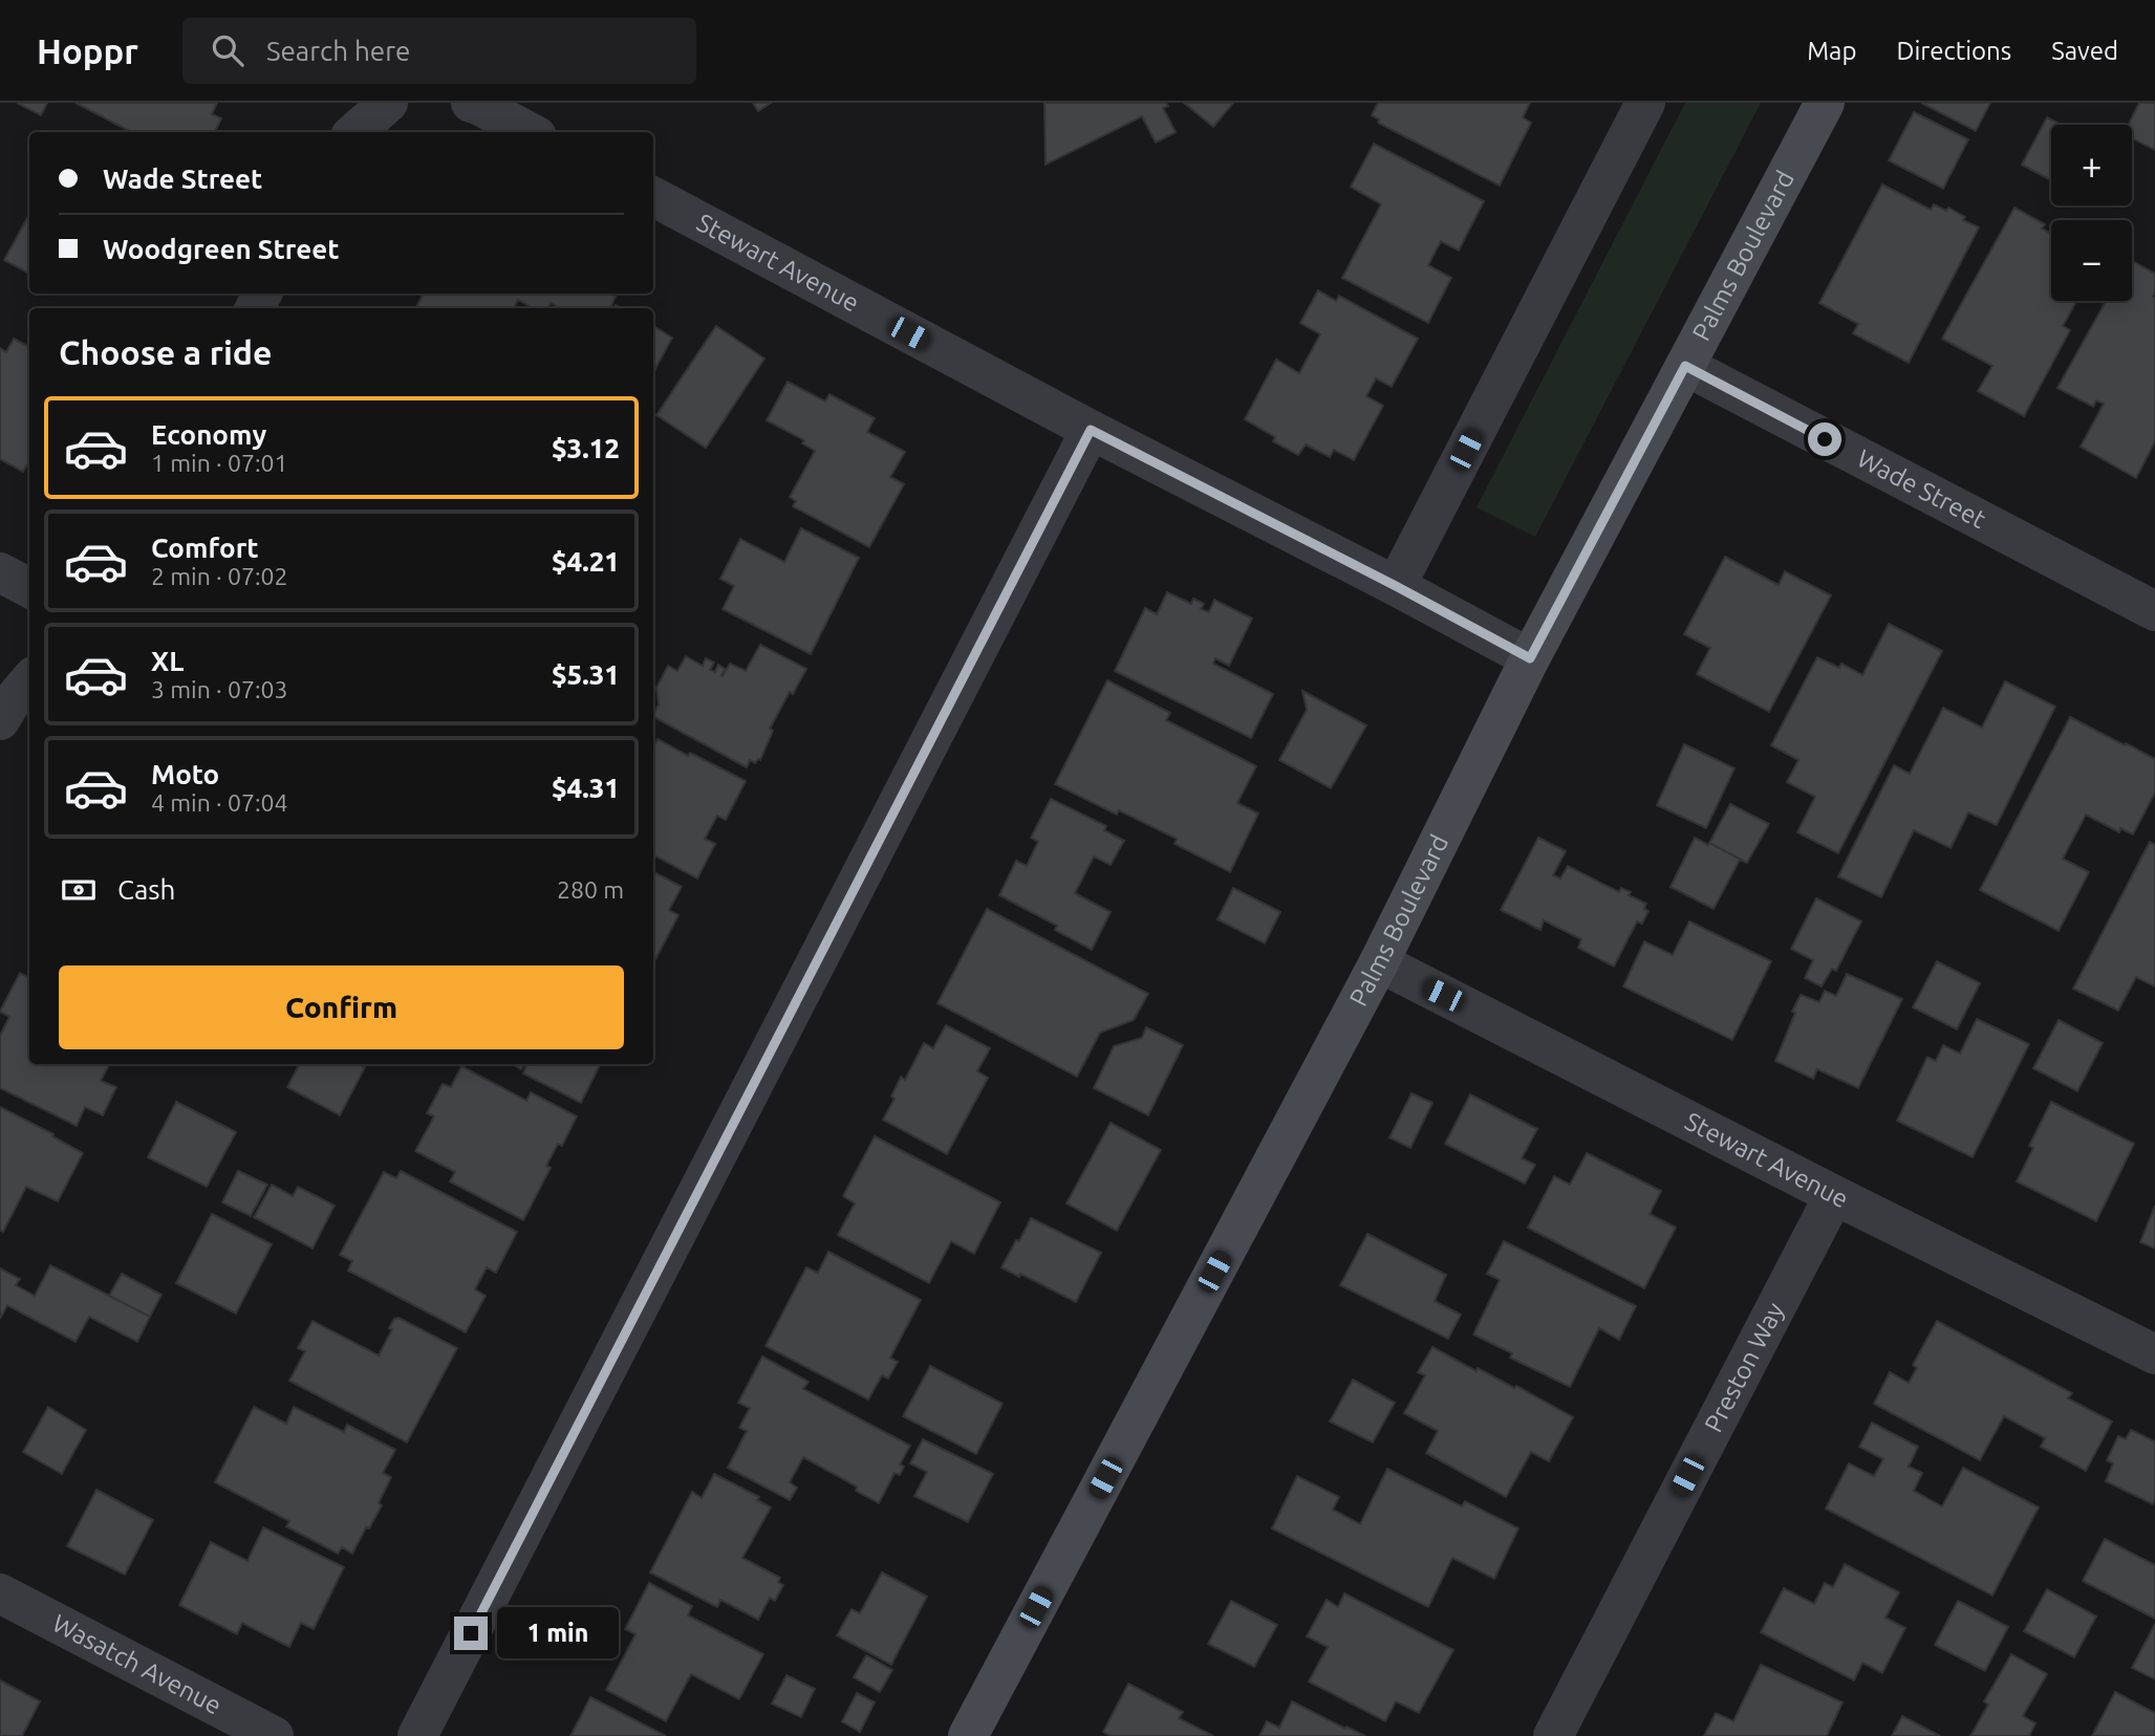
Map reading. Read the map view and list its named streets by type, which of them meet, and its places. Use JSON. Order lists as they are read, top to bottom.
{
  "streets": {
    "street": [
      "Palms Boulevard",
      "Stewart Avenue",
      "Wade Street",
      "Preston Way",
      "Wasatch Avenue"
    ]
  },
  "crossings": [
    ["Palms Boulevard", "Stewart Avenue"],
    ["Palms Boulevard", "Wade Street"],
    ["Stewart Avenue", "Preston Way"]
  ],
  "page": {
    "header": "Hoppr",
    "search": "Search here",
    "nav": ["Map", "Directions", "Saved"],
    "map_buttons": ["+", "−"],
    "banner": ["Wade Street", "Woodgreen Street"],
    "heading": "Choose a ride",
    "list": [
      {
        "name": "Economy",
        "note": "1 min · 07:01",
        "value": "$3.12"
      },
      {
        "name": "Comfort",
        "note": "2 min · 07:02",
        "value": "$4.21"
      },
      {
        "name": "XL",
        "note": "3 min · 07:03",
        "value": "$5.31"
      },
      {
        "name": "Moto",
        "note": "4 min · 07:04",
        "value": "$4.31"
      }
    ],
    "pay": ["Cash", "280 m"],
    "buttons": "Confirm",
    "bubble": "1 min"
  }
}
